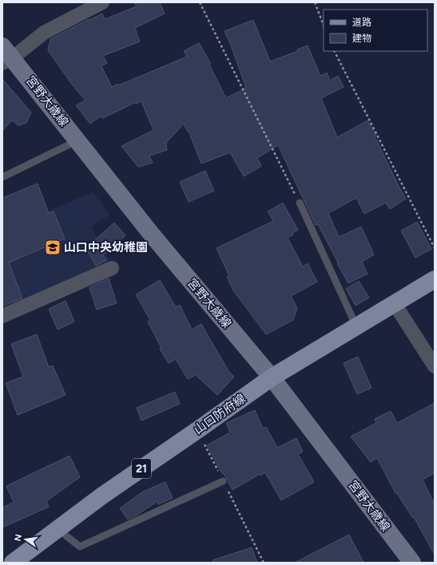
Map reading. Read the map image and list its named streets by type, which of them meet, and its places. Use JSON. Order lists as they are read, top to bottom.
{
  "streets": {
    "main road": ["宮野大歳線", "山口防府線", "21"]
  },
  "crossings": [
    ["宮野大歳線", "山口防府線"]
  ],
  "places": {
    "school or university": ["山口中央幼稚園"]
  },
  "legend": ["道路", "建物"],
  "north": "left"
}
